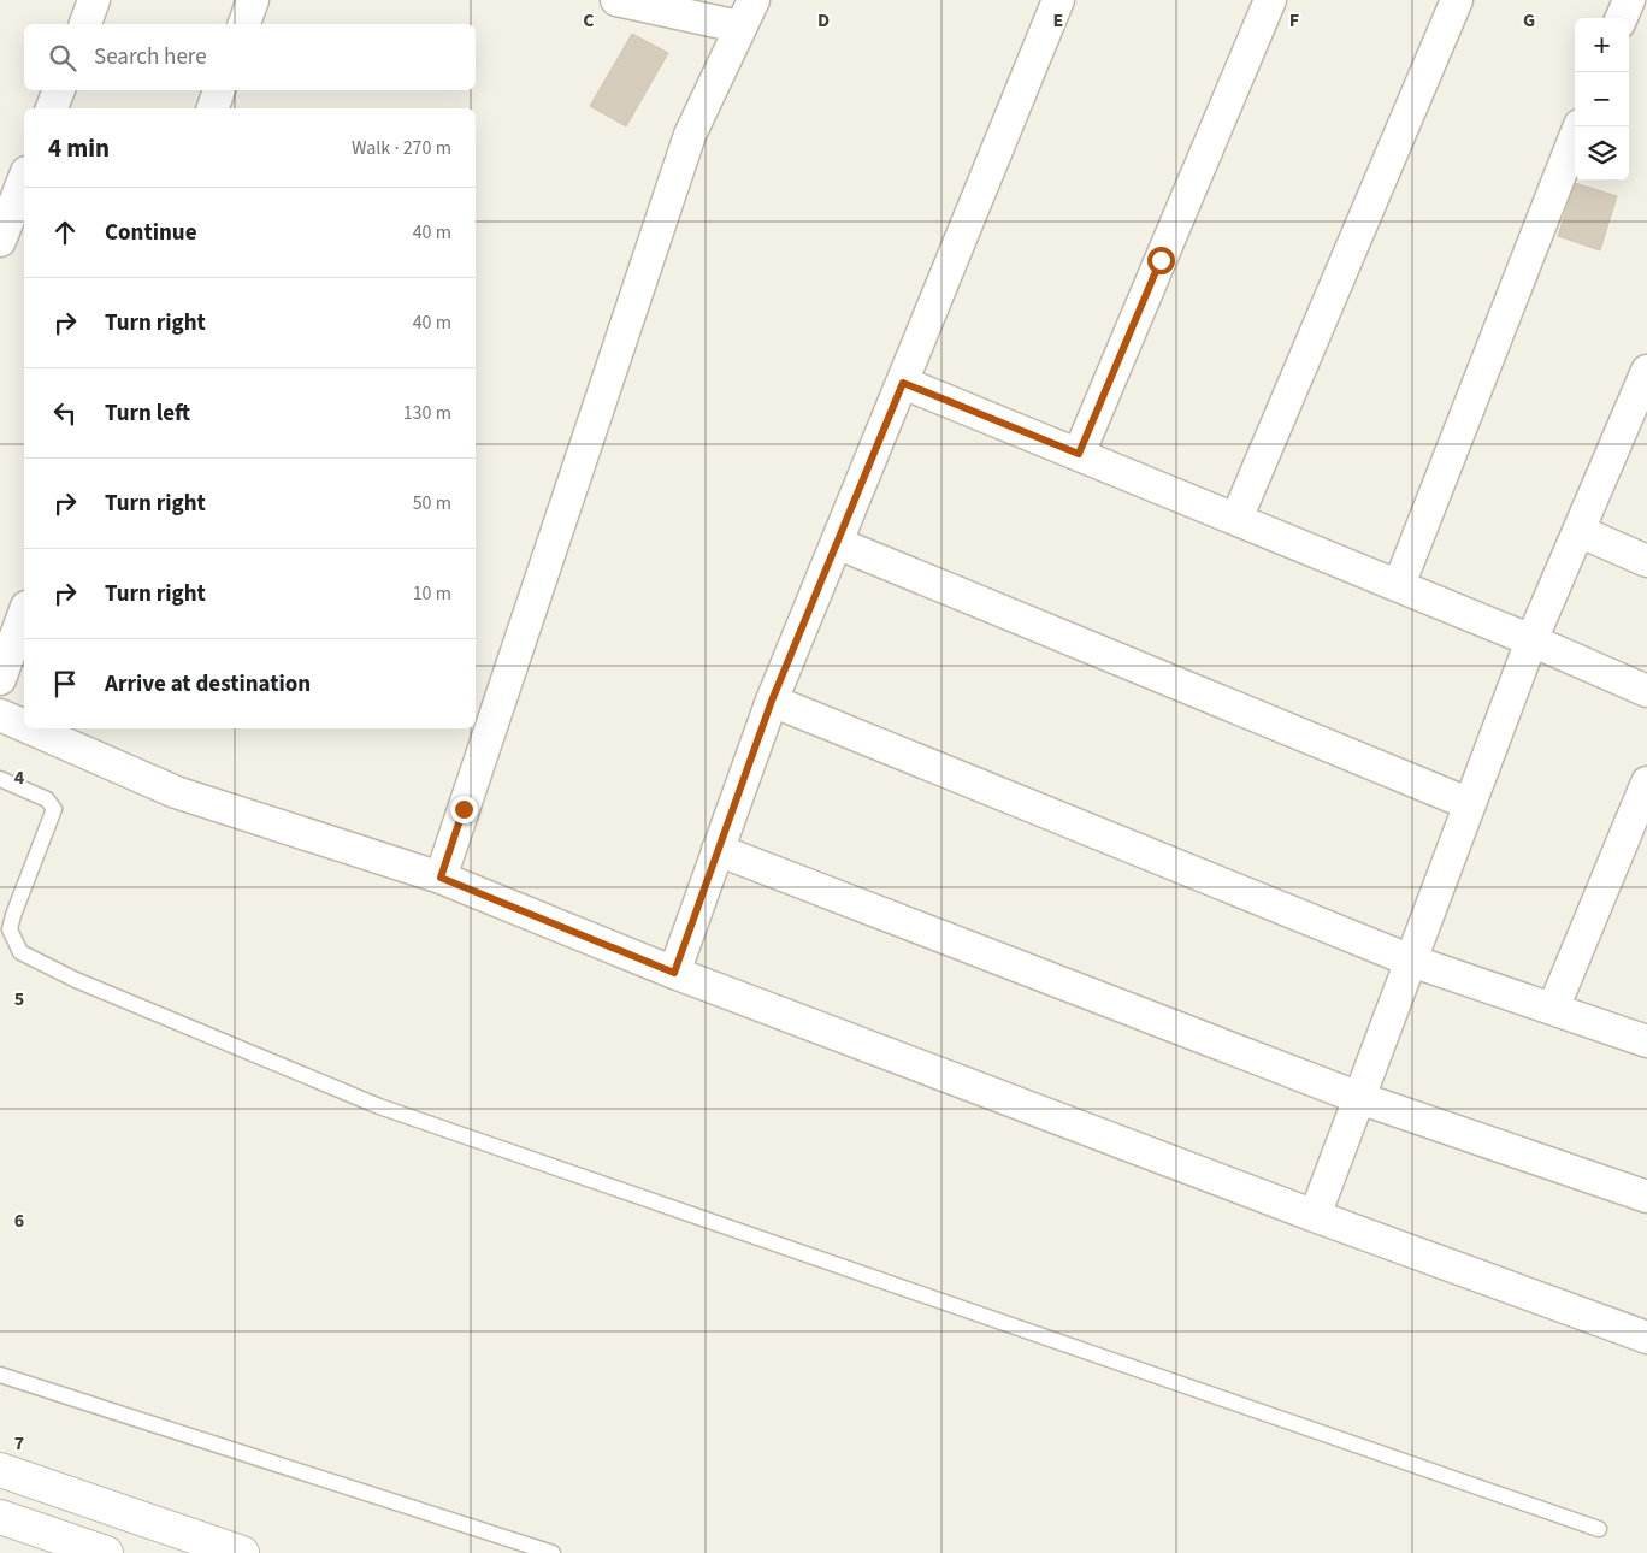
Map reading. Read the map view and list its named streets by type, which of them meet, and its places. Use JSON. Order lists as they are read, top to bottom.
{
  "page": {
    "map_buttons": ["+", "−"],
    "search": "Search here",
    "heading": ["4 min", "Walk · 270 m"],
    "list": [
      ["Continue", "40 m"],
      ["Turn right", "40 m"],
      ["Turn left", "130 m"],
      ["Turn right", "50 m"],
      ["Turn right", "10 m"],
      "Arrive at destination"
    ]
  },
  "grid": {
    "columns": [
      "C",
      "D",
      "E",
      "F",
      "G"
    ],
    "rows": [
      "4",
      "5",
      "6",
      "7"
    ]
  }
}
